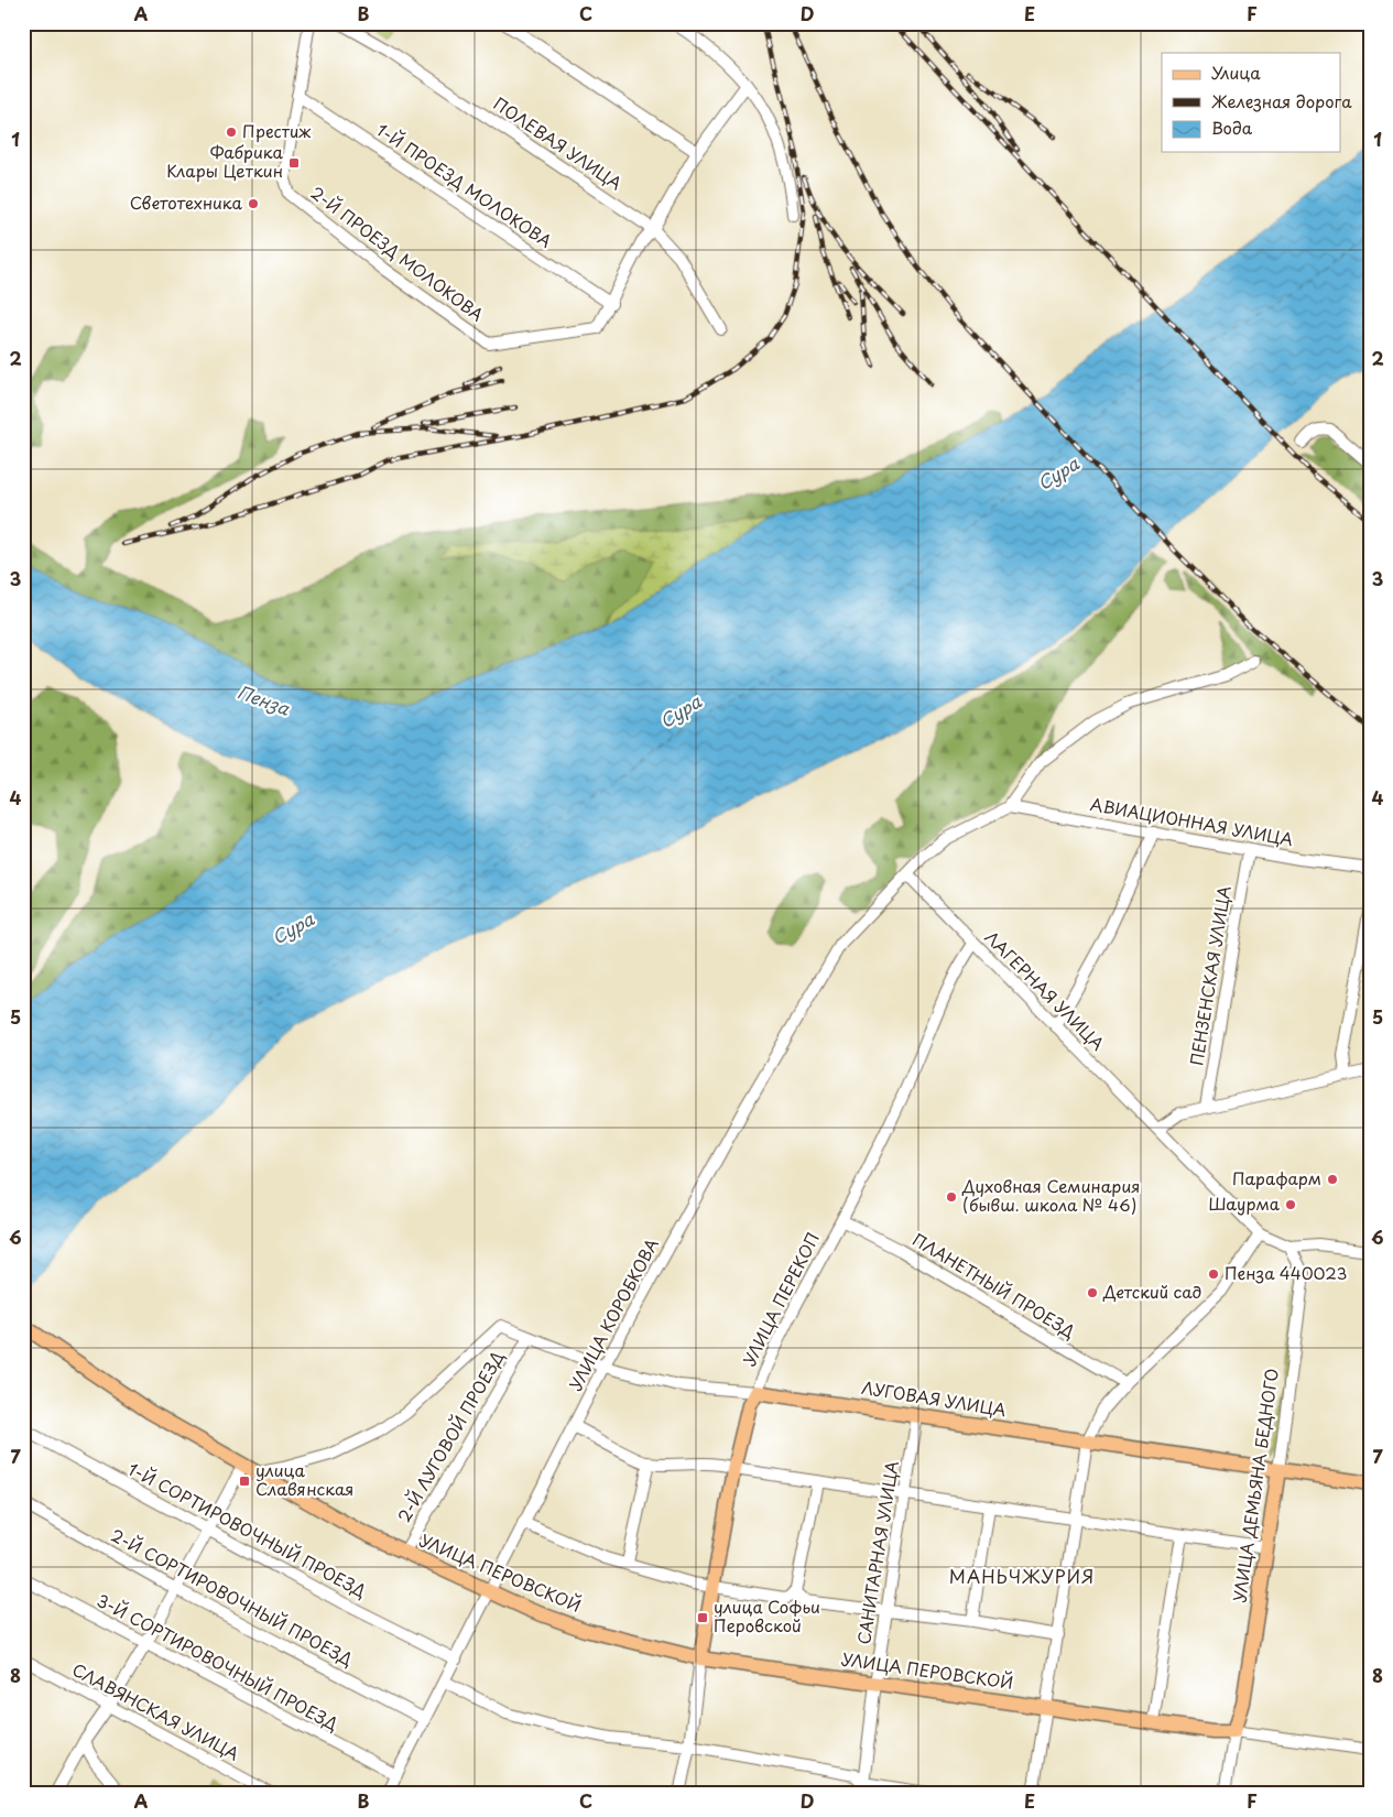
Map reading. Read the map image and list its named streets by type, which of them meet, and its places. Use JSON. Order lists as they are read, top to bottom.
{
  "streets": {
    "main road": [
      "УЛИЦА ПЕРЕКОП",
      "ЛУГОВАЯ УЛИЦА",
      "УЛИЦА ДЕМЬЯНА БЕДНОГО",
      "УЛИЦА ПЕРОВСКОЙ"
    ],
    "street": [
      "ПОЛЕВАЯ УЛИЦА",
      "1-Й ПРОЕЗД МОЛОКОВА",
      "2-Й ПРОЕЗД МОЛОКОВА",
      "АВИАЦИОННАЯ УЛИЦА",
      "ПЕНЗЕНСКАЯ УЛИЦА",
      "ЛАГЕРНАЯ УЛИЦА",
      "ПЛАНЕТНЫЙ ПРОЕЗД",
      "УЛИЦА КОРОБКОВА",
      "2-Й ЛУГОВОЙ ПРОЕЗД",
      "1-Й СОРТИРОВОЧНЫЙ ПРОЕЗД",
      "САНИТАРНАЯ УЛИЦА",
      "2-Й СОРТИРОВОЧНЫЙ ПРОЕЗД",
      "3-Й СОРТИРОВОЧНЫЙ ПРОЕЗД",
      "СЛАВЯНСКАЯ УЛИЦА"
    ]
  },
  "crossings": [
    ["1-Й ПРОЕЗД МОЛОКОВА", "2-Й ПРОЕЗД МОЛОКОВА"],
    ["АВИАЦИОННАЯ УЛИЦА", "ПЕНЗЕНСКАЯ УЛИЦА"],
    ["АВИАЦИОННАЯ УЛИЦА", "УЛИЦА КОРОБКОВА"],
    ["ЛАГЕРНАЯ УЛИЦА", "УЛИЦА ПЕРЕКОП"],
    ["ЛАГЕРНАЯ УЛИЦА", "УЛИЦА КОРОБКОВА"],
    ["ПЛАНЕТНЫЙ ПРОЕЗД", "УЛИЦА ПЕРЕКОП"],
    ["УЛИЦА ПЕРЕКОП", "ЛУГОВАЯ УЛИЦА"],
    ["УЛИЦА ПЕРЕКОП", "УЛИЦА ПЕРОВСКОЙ"],
    ["УЛИЦА КОРОБКОВА", "ЛУГОВАЯ УЛИЦА"],
    ["УЛИЦА КОРОБКОВА", "1-Й СОРТИРОВОЧНЫЙ ПРОЕЗД"],
    ["УЛИЦА КОРОБКОВА", "УЛИЦА ПЕРОВСКОЙ"],
    ["УЛИЦА КОРОБКОВА", "2-Й СОРТИРОВОЧНЫЙ ПРОЕЗД"],
    ["УЛИЦА КОРОБКОВА", "3-Й СОРТИРОВОЧНЫЙ ПРОЕЗД"],
    ["ЛУГОВАЯ УЛИЦА", "2-Й ЛУГОВОЙ ПРОЕЗД"],
    ["ЛУГОВАЯ УЛИЦА", "УЛИЦА ДЕМЬЯНА БЕДНОГО"],
    ["ЛУГОВАЯ УЛИЦА", "САНИТАРНАЯ УЛИЦА"],
    ["ЛУГОВАЯ УЛИЦА", "УЛИЦА ПЕРОВСКОЙ"],
    ["2-Й ЛУГОВОЙ ПРОЕЗД", "УЛИЦА ПЕРОВСКОЙ"],
    ["УЛИЦА ДЕМЬЯНА БЕДНОГО", "УЛИЦА ПЕРОВСКОЙ"],
    ["САНИТАРНАЯ УЛИЦА", "УЛИЦА ПЕРОВСКОЙ"]
  ],
  "districts": ["МАНЬЧЖУРИЯ"],
  "water": ["Сура", "Пенза"],
  "places": {
    "other": [
      "Престиж",
      "Светотехника",
      "Парафарм",
      "Духовная Семинария (бывш. школа № 46)",
      "Шаурма",
      "Пенза 440023",
      "Детский сад"
    ],
    "transit": ["Фабрика Клары Цеткин", "улица Славянская", "улица Софьи Перовской"]
  },
  "legend": ["Улица", "Железная дорога", "Вода"],
  "grid": {
    "columns": [
      "A",
      "B",
      "C",
      "D",
      "E",
      "F"
    ],
    "rows": [
      "1",
      "2",
      "3",
      "4",
      "5",
      "6",
      "7",
      "8"
    ]
  }
}
